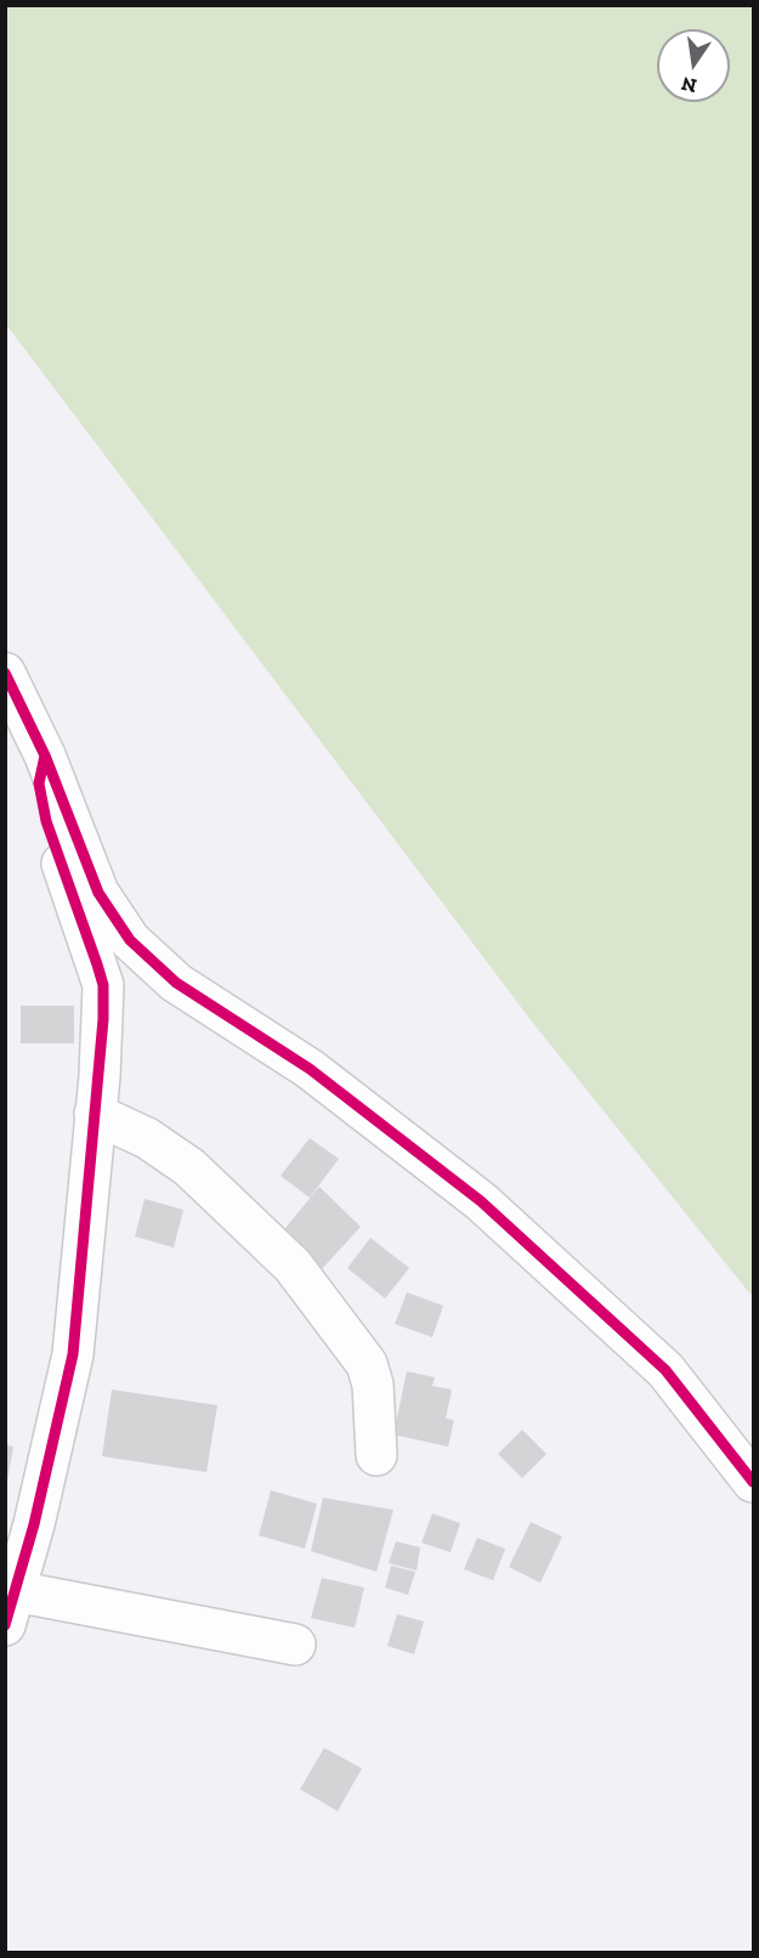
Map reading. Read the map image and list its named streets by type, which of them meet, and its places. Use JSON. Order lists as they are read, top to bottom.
{
  "north": "bottom"
}
